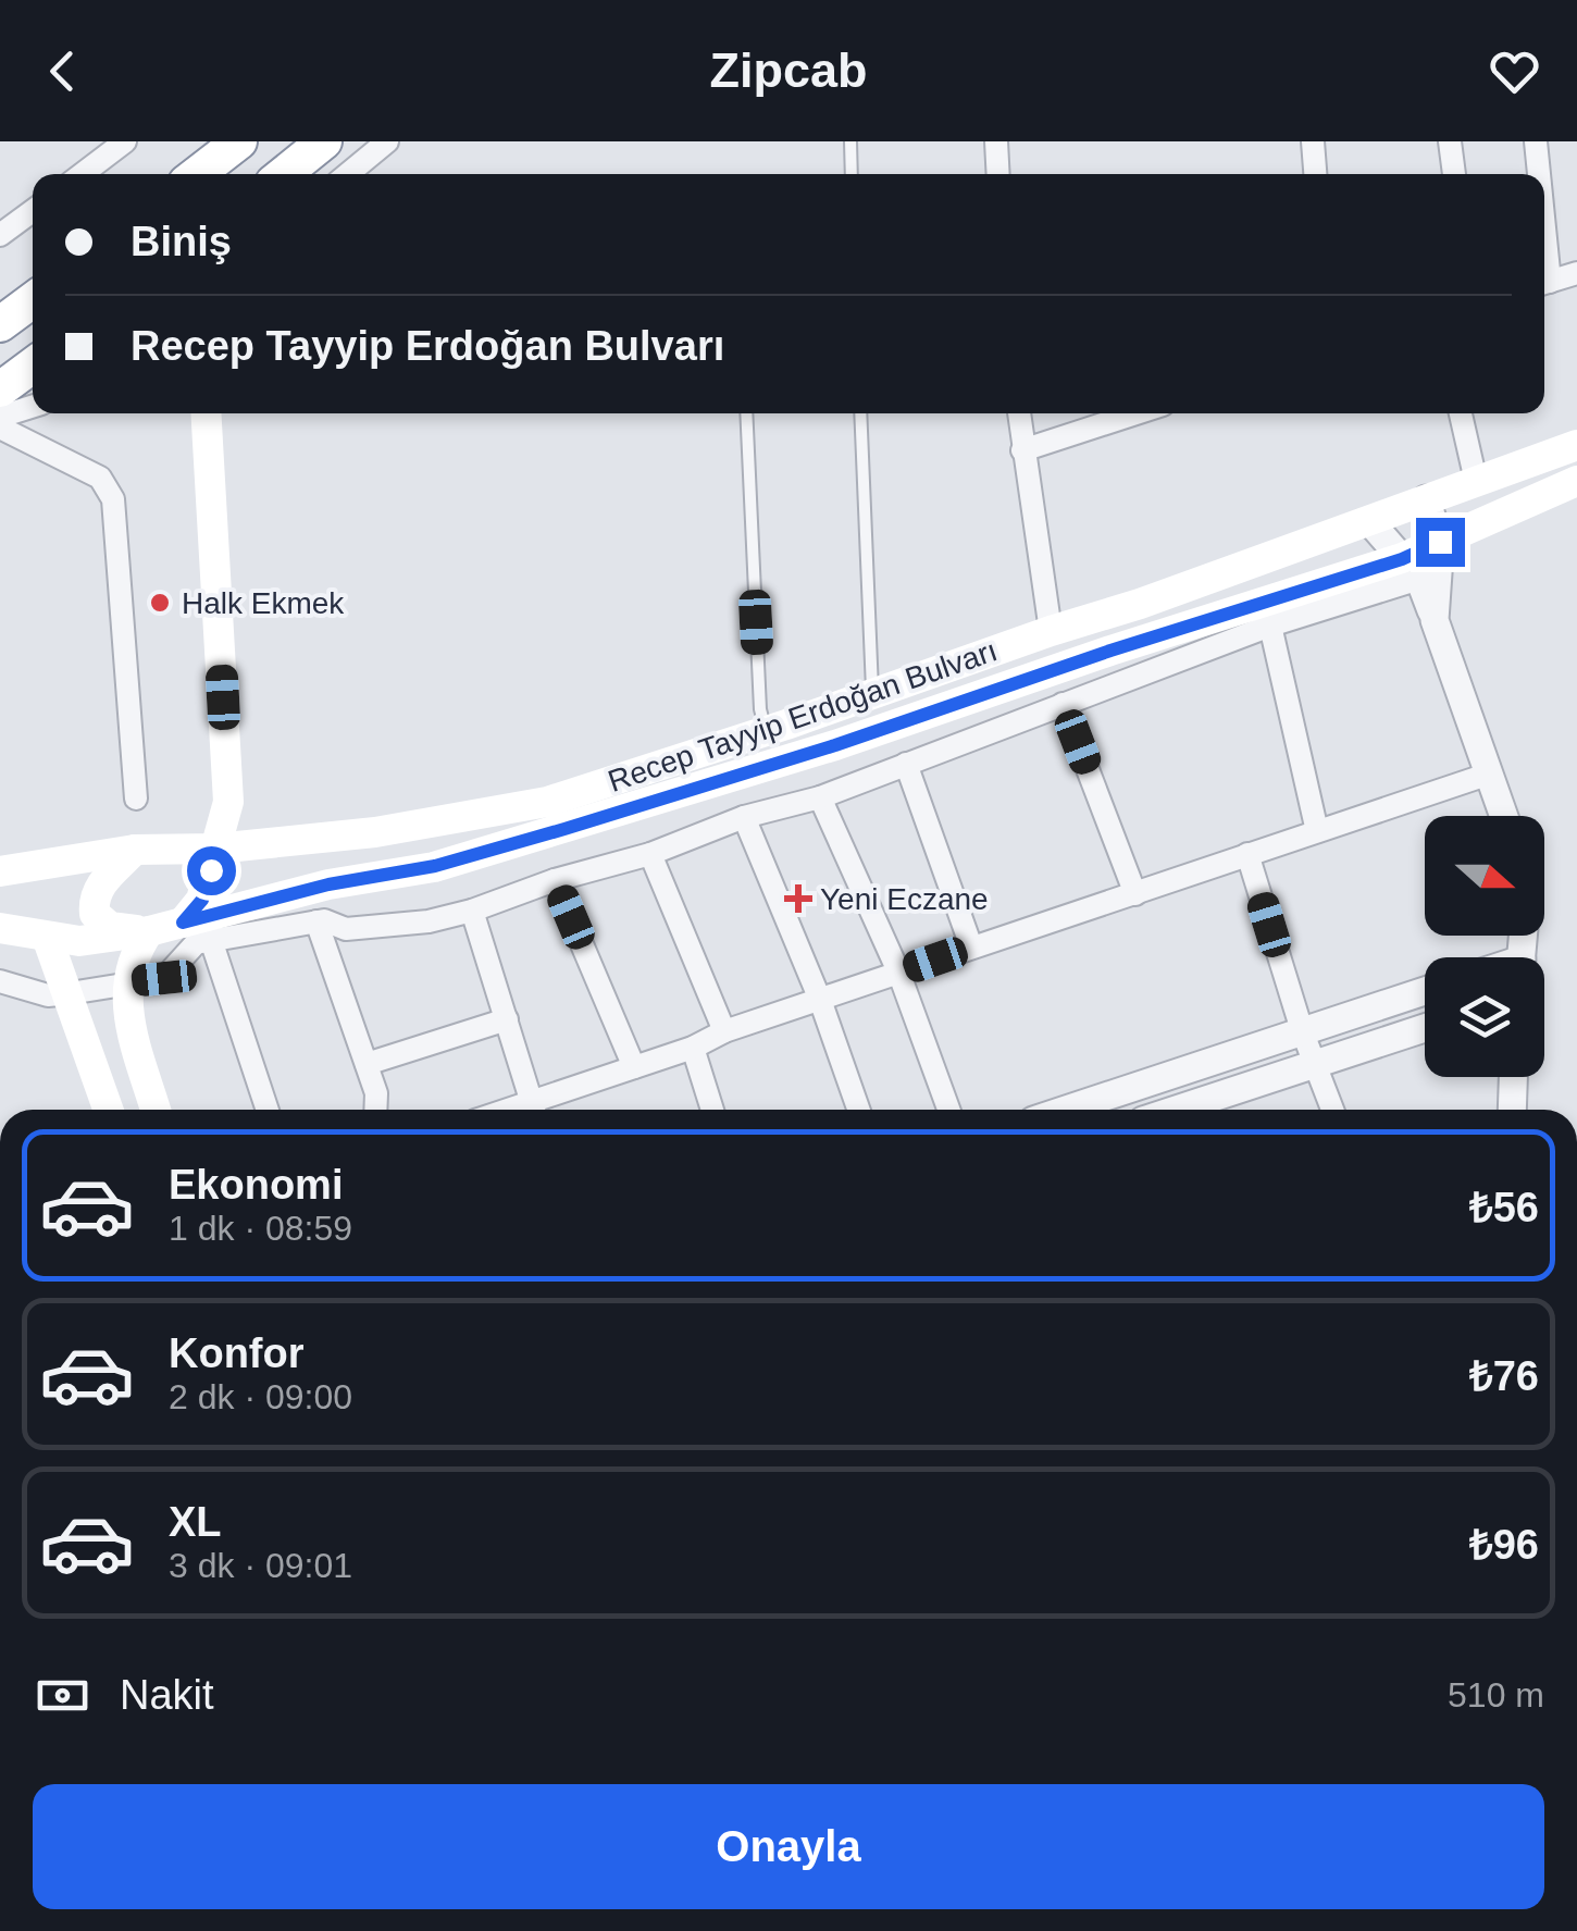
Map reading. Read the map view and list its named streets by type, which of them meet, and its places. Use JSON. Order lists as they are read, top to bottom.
{
  "streets": {
    "main road": ["Recep Tayyip Erdoğan Bulvarı"]
  },
  "places": {
    "other": ["Halk Ekmek"],
    "health": ["Yeni Eczane"]
  },
  "north": "right",
  "page": {
    "header": "Zipcab",
    "banner": ["Biniş", "Recep Tayyip Erdoğan Bulvarı"],
    "list": [
      {
        "name": "Ekonomi",
        "note": "1 dk · 08:59",
        "value": "₺56"
      },
      {
        "name": "Konfor",
        "note": "2 dk · 09:00",
        "value": "₺76"
      },
      {
        "name": "XL",
        "note": "3 dk · 09:01",
        "value": "₺96"
      }
    ],
    "pay": ["Nakit", "510 m"],
    "buttons": "Onayla"
  }
}
